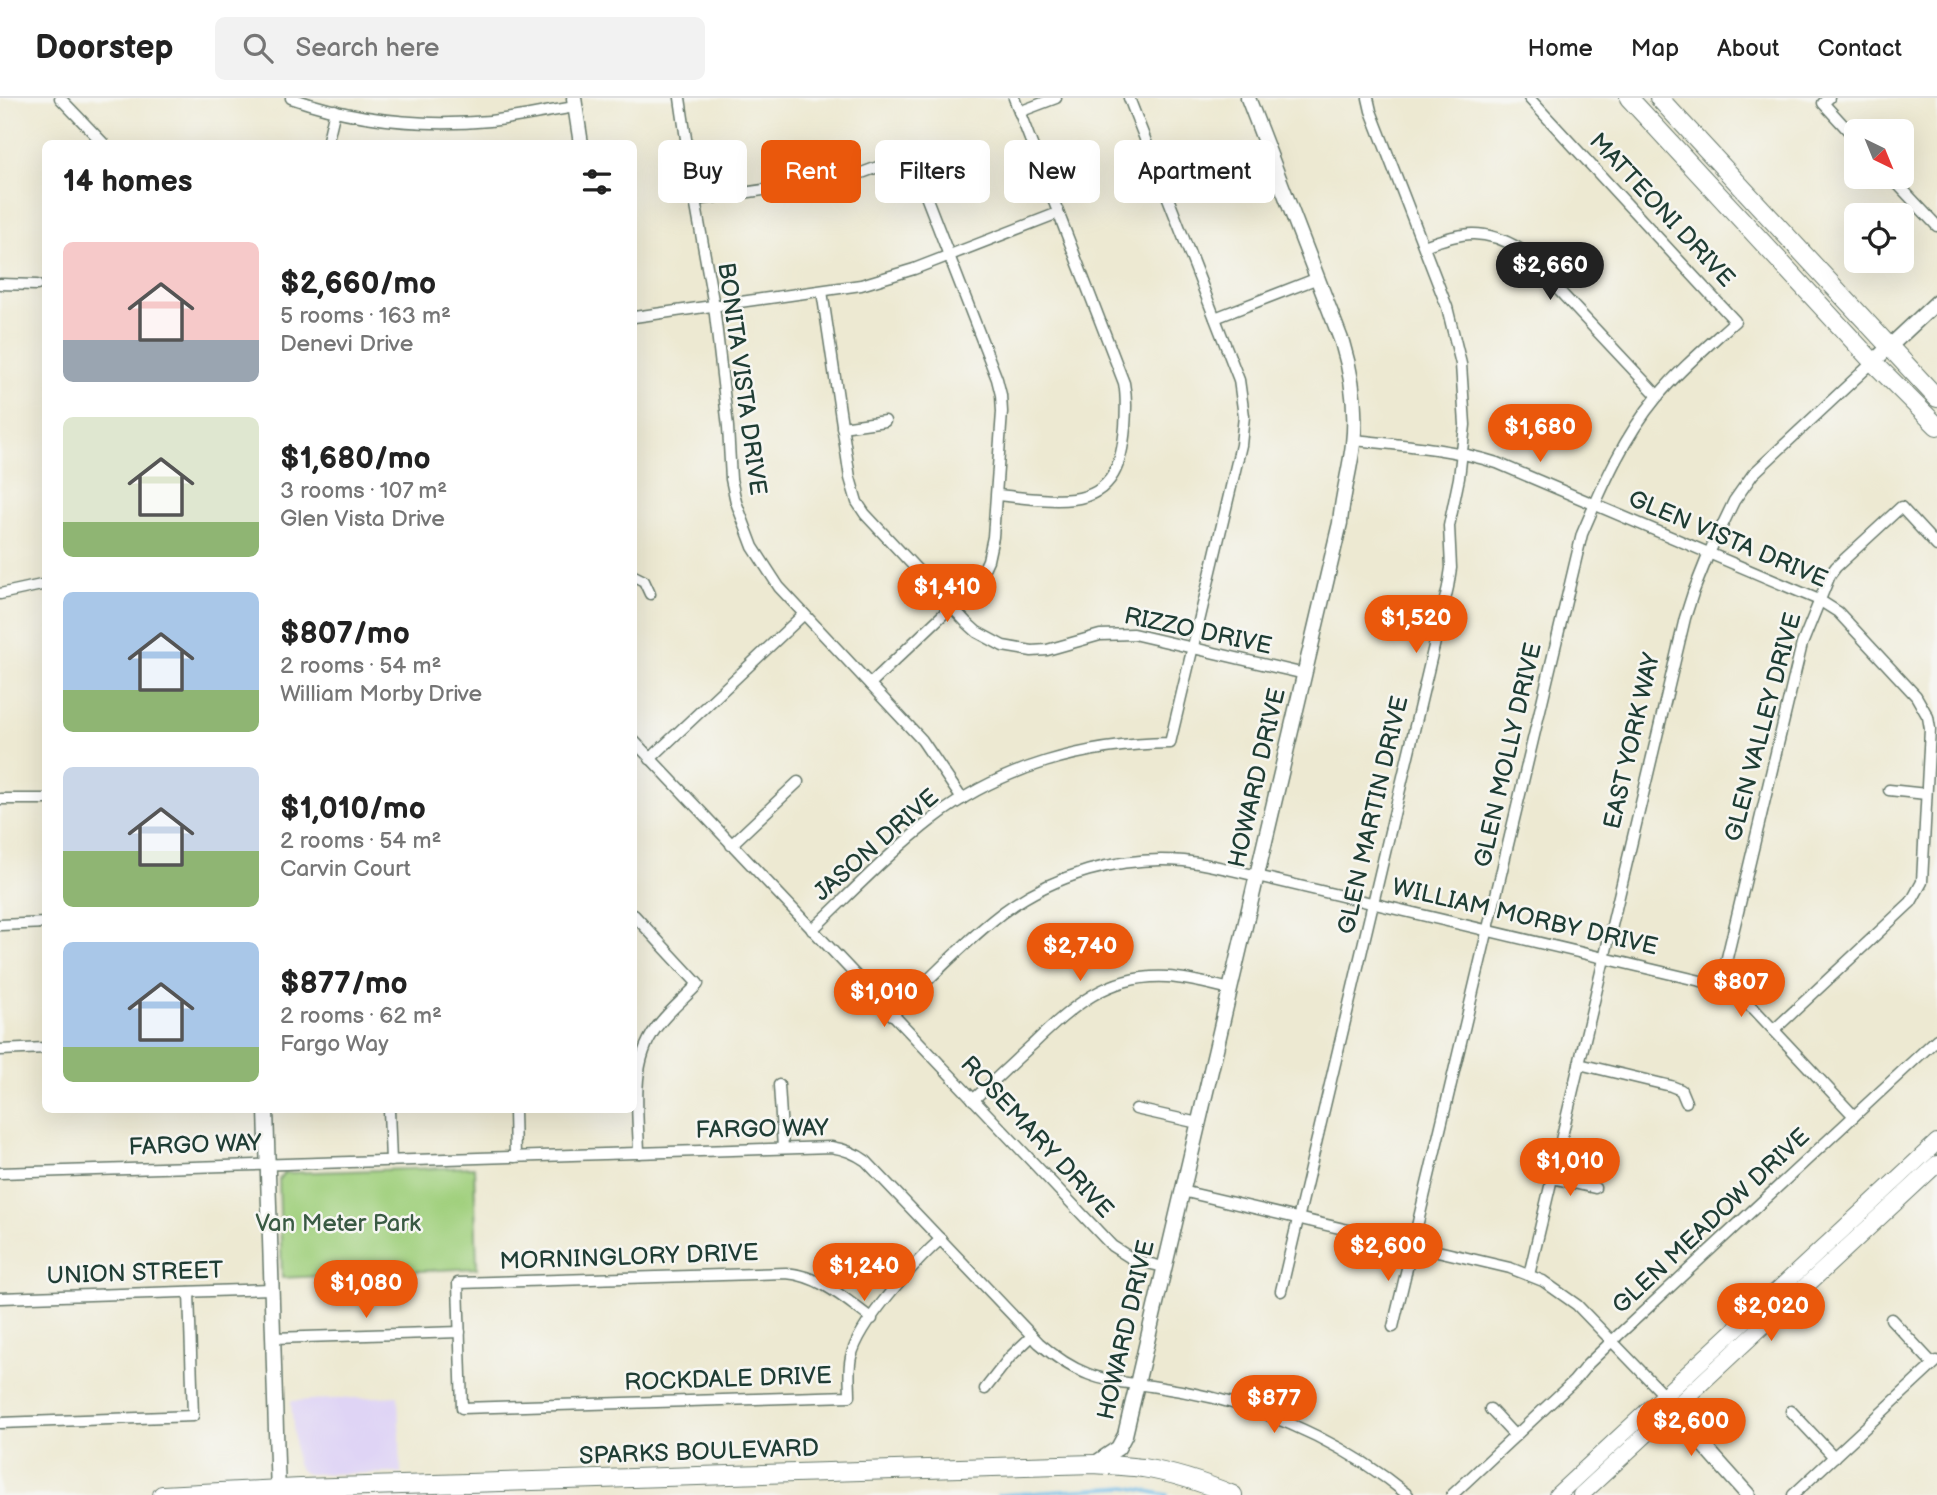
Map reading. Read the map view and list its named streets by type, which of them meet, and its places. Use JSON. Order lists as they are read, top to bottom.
{
  "streets": {
    "main road": ["SPARKS BOULEVARD"],
    "street": [
      "MATTEONI DRIVE",
      "BONITA VISTA DRIVE",
      "GLEN VISTA DRIVE",
      "RIZZO DRIVE",
      "GLEN VALLEY DRIVE",
      "EAST YORK WAY",
      "GLEN MOLLY DRIVE",
      "HOWARD DRIVE",
      "GLEN MARTIN DRIVE",
      "JASON DRIVE",
      "WILLIAM MORBY DRIVE",
      "FARGO WAY",
      "ROSEMARY DRIVE",
      "GLEN MEADOW DRIVE",
      "MORNINGLORY DRIVE",
      "UNION STREET",
      "ROCKDALE DRIVE"
    ]
  },
  "crossings": [
    ["MATTEONI DRIVE", "GLEN MOLLY DRIVE"],
    ["BONITA VISTA DRIVE", "JASON DRIVE"],
    ["GLEN VISTA DRIVE", "GLEN VALLEY DRIVE"],
    ["GLEN VISTA DRIVE", "EAST YORK WAY"],
    ["GLEN VISTA DRIVE", "GLEN MOLLY DRIVE"],
    ["GLEN VISTA DRIVE", "HOWARD DRIVE"],
    ["GLEN VISTA DRIVE", "GLEN MARTIN DRIVE"],
    ["GLEN VISTA DRIVE", "WILLIAM MORBY DRIVE"],
    ["RIZZO DRIVE", "HOWARD DRIVE"],
    ["RIZZO DRIVE", "JASON DRIVE"],
    ["GLEN VALLEY DRIVE", "WILLIAM MORBY DRIVE"],
    ["EAST YORK WAY", "WILLIAM MORBY DRIVE"],
    ["GLEN MOLLY DRIVE", "WILLIAM MORBY DRIVE"],
    ["HOWARD DRIVE", "WILLIAM MORBY DRIVE"],
    ["HOWARD DRIVE", "FARGO WAY"],
    ["HOWARD DRIVE", "ROSEMARY DRIVE"],
    ["HOWARD DRIVE", "SPARKS BOULEVARD"],
    ["GLEN MARTIN DRIVE", "WILLIAM MORBY DRIVE"],
    ["JASON DRIVE", "ROSEMARY DRIVE"],
    ["WILLIAM MORBY DRIVE", "ROSEMARY DRIVE"],
    ["WILLIAM MORBY DRIVE", "GLEN MEADOW DRIVE"],
    ["FARGO WAY", "ROCKDALE DRIVE"],
    ["MORNINGLORY DRIVE", "ROCKDALE DRIVE"]
  ],
  "parks": ["Van Meter Park"],
  "north": "bottom right",
  "page": {
    "header": "Doorstep",
    "search": "Search here",
    "nav": [
      "Home",
      "Map",
      "About",
      "Contact"
    ],
    "chip": [
      "Buy",
      "Rent",
      "Filters",
      "New",
      "Apartment"
    ],
    "heading": "14 homes",
    "list": [
      {
        "name": "$2,660/mo",
        "note": "5 rooms · 163 m² · Denevi Drive"
      },
      {
        "name": "$1,680/mo",
        "note": "3 rooms · 107 m² · Glen Vista Drive"
      },
      {
        "name": "$807/mo",
        "note": "2 rooms · 54 m² · William Morby Drive"
      },
      {
        "name": "$1,010/mo",
        "note": "2 rooms · 54 m² · Carvin Court"
      },
      {
        "name": "$877/mo",
        "note": "2 rooms · 62 m² · Fargo Way"
      }
    ],
    "price": [
      "$2,660",
      "$1,680",
      "$1,410",
      "$1,520",
      "$2,740",
      "$807",
      "$1,010",
      "$1,010",
      "$2,600",
      "$1,240",
      "$1,080",
      "$2,020",
      "$877",
      "$2,600"
    ]
  }
}
